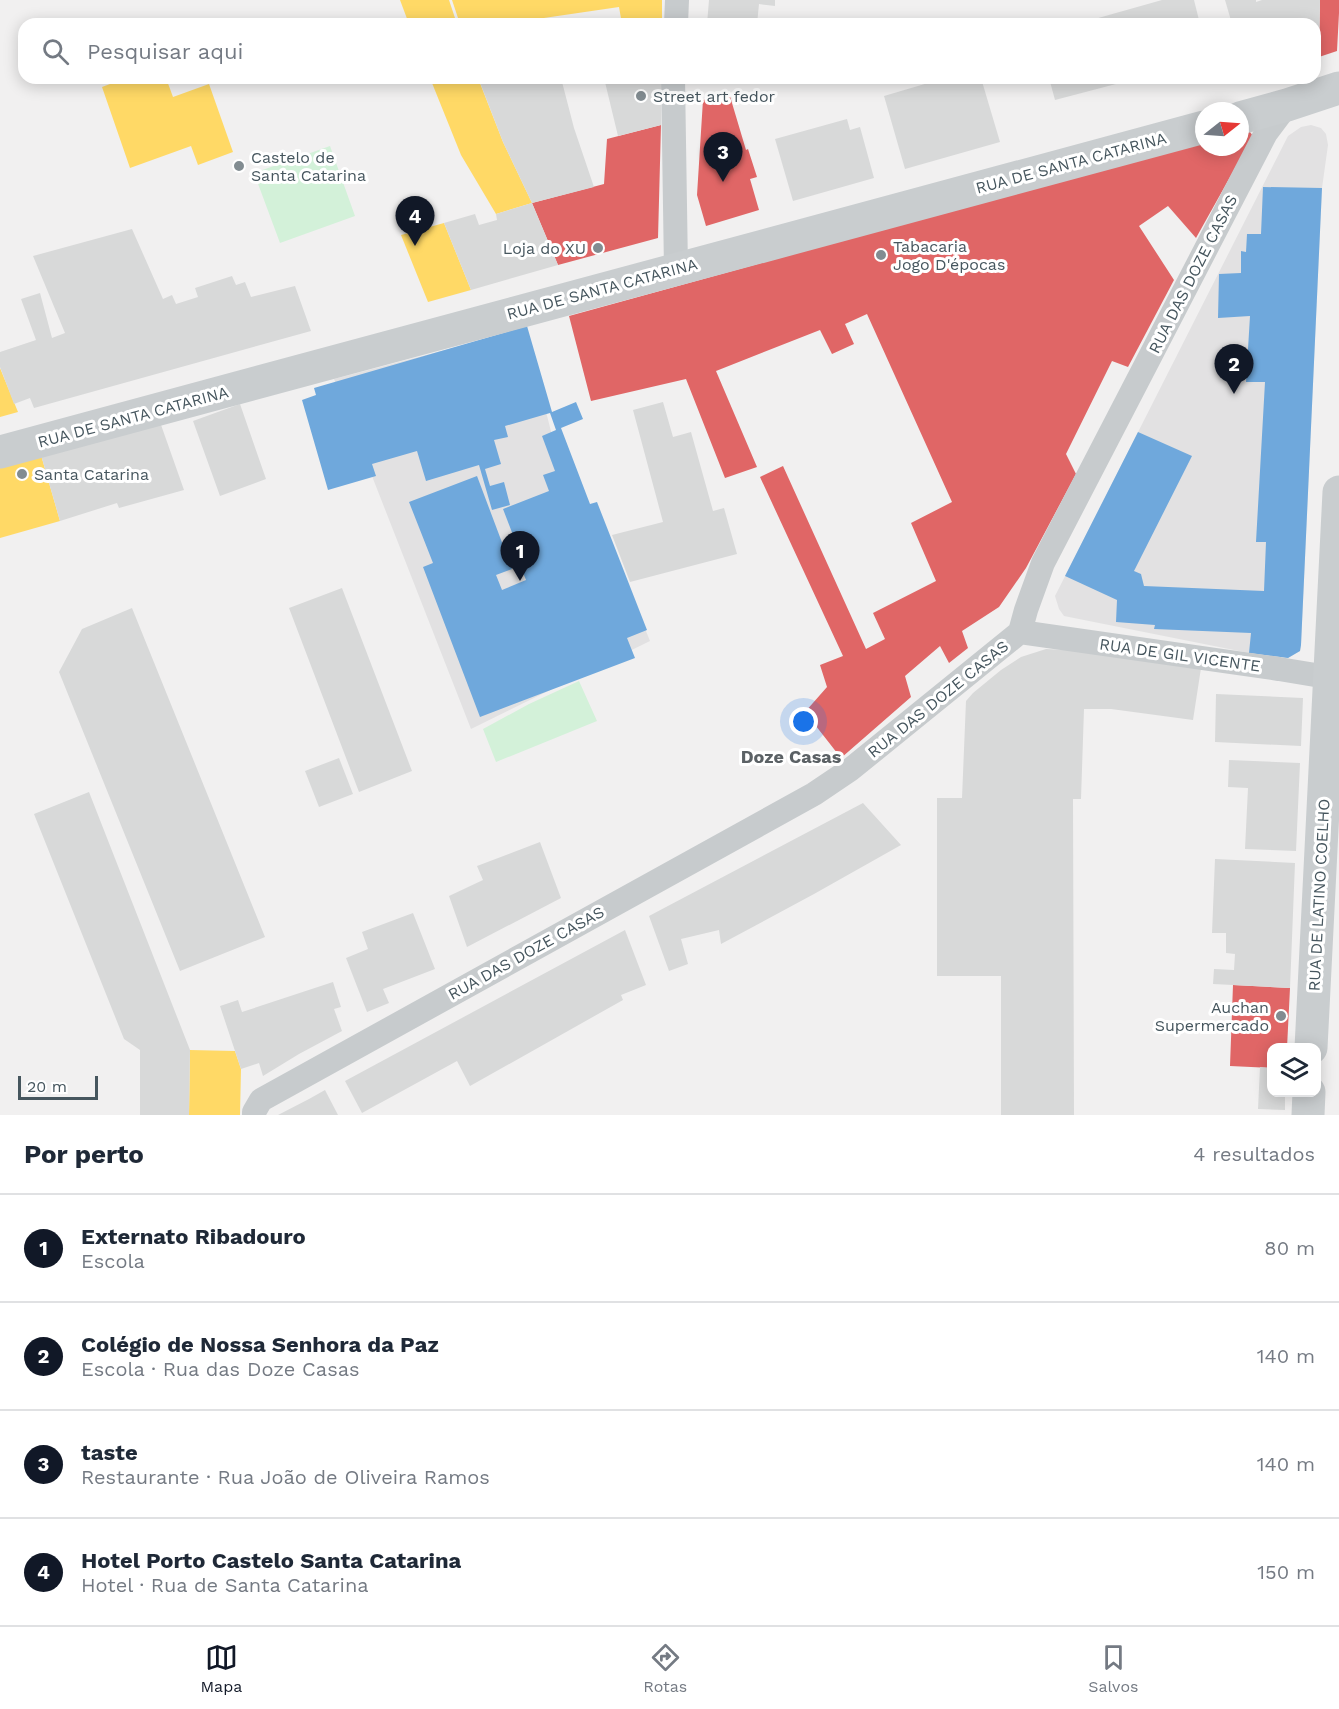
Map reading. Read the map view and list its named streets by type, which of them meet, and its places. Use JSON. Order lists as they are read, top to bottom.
{
  "streets": {
    "main road": ["RUA DE SANTA CATARINA", "RUA DE LATINO COELHO"],
    "street": ["RUA DAS DOZE CASAS", "RUA DE GIL VICENTE"]
  },
  "crossings": [
    ["RUA DAS DOZE CASAS", "RUA DE GIL VICENTE"],
    ["RUA DE GIL VICENTE", "RUA DE LATINO COELHO"]
  ],
  "districts": ["Doze Casas"],
  "places": [
    "Street art fedor",
    "Castelo de Santa Catarina",
    "Loja do XU",
    "Tabacaria Jogo D'épocas",
    "Santa Catarina",
    "Auchan Supermercado"
  ],
  "scale_bar": "20 m",
  "north": "right",
  "page": {
    "search": "Pesquisar aqui",
    "pins": [
      "3",
      "4",
      "2",
      "1"
    ],
    "scale": "20 m",
    "heading": ["Por perto", "4 resultados"],
    "list": [
      {
        "mark": "1",
        "name": "Externato Ribadouro",
        "note": "Escola",
        "value": "80 m"
      },
      {
        "mark": "2",
        "name": "Colégio de Nossa Senhora da Paz",
        "note": "Escola · Rua das Doze Casas",
        "value": "140 m"
      },
      {
        "mark": "3",
        "name": "taste",
        "note": "Restaurante · Rua João de Oliveira Ramos",
        "value": "140 m"
      },
      {
        "mark": "4",
        "name": "Hotel Porto Castelo Santa Catarina",
        "note": "Hotel · Rua de Santa Catarina",
        "value": "150 m"
      }
    ],
    "nav": ["Mapa", "Rotas", "Salvos"]
  }
}
